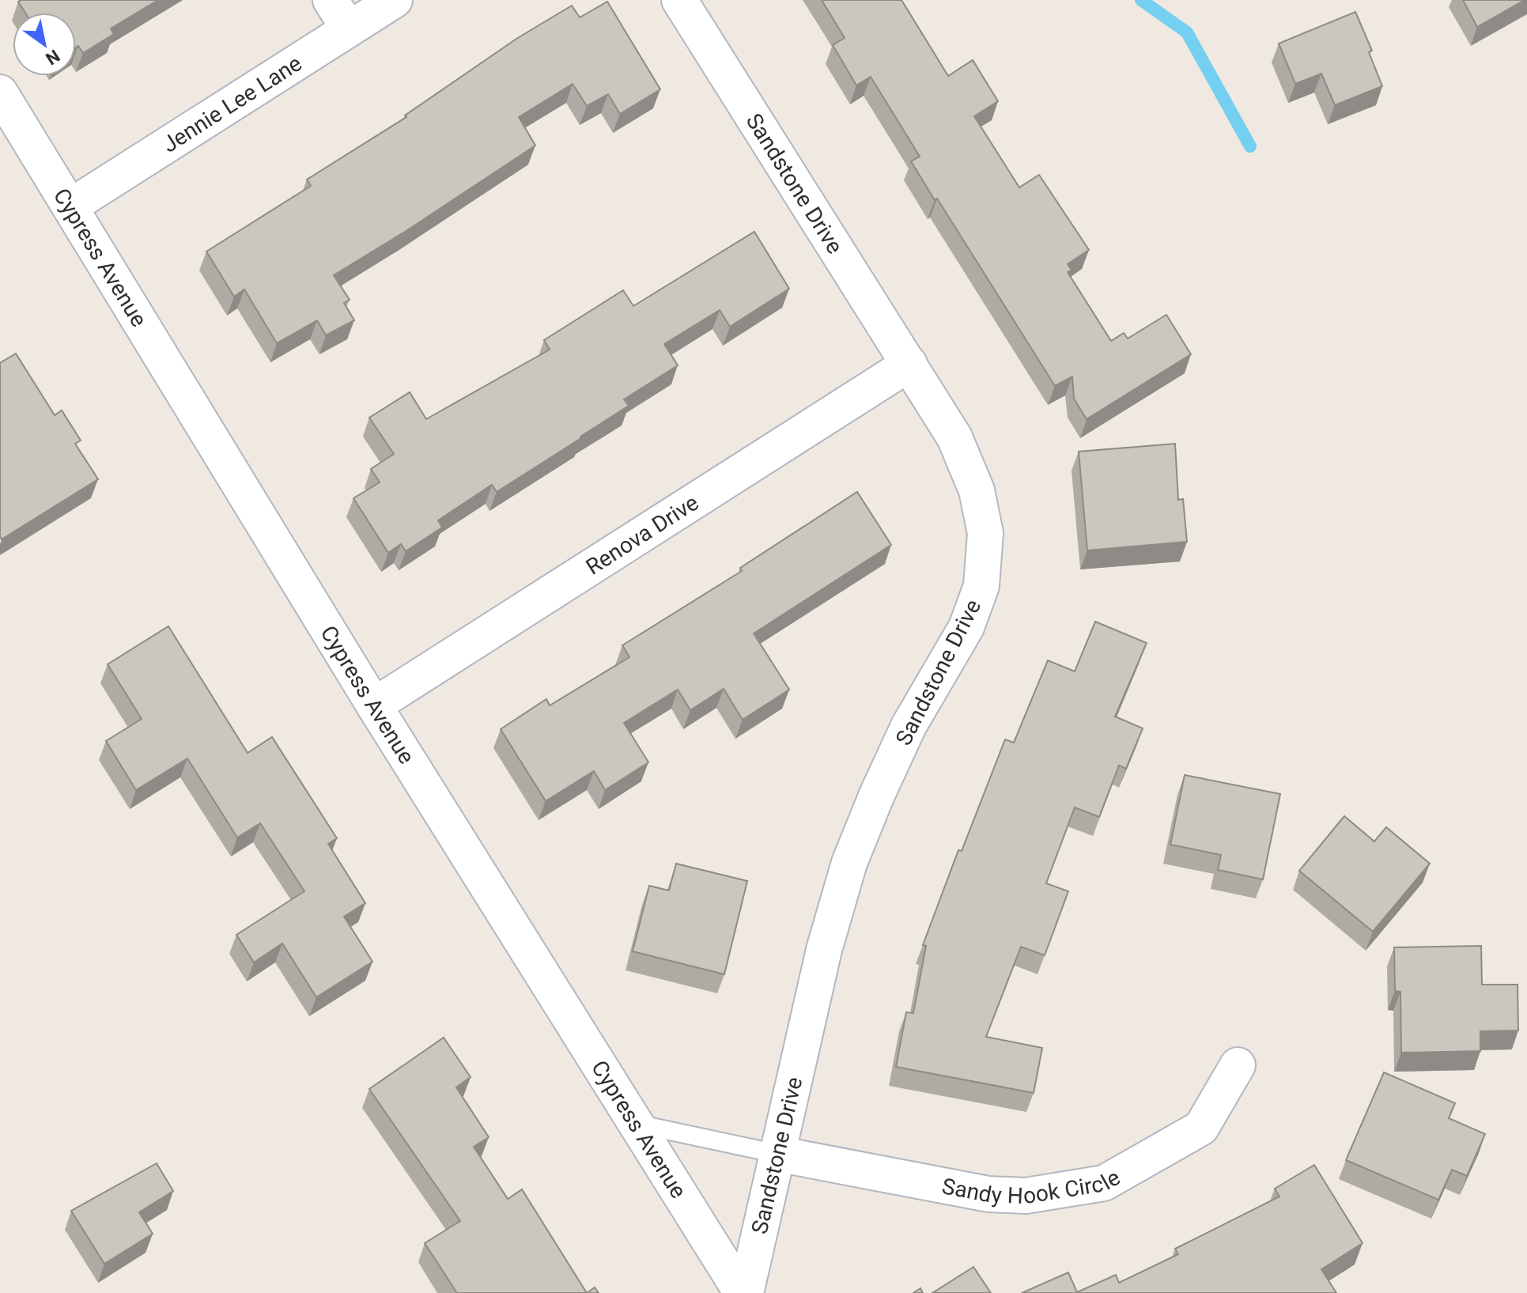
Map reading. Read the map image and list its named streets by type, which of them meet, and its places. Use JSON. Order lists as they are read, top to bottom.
{
  "streets": {
    "street": [
      "Jennie Lee Lane",
      "Sandstone Drive",
      "Cypress Avenue",
      "Renova Drive",
      "Sandy Hook Circle"
    ]
  },
  "crossings": [
    ["Jennie Lee Lane", "Cypress Avenue"],
    ["Sandstone Drive", "Cypress Avenue"],
    ["Sandstone Drive", "Renova Drive"],
    ["Sandstone Drive", "Sandy Hook Circle"],
    ["Cypress Avenue", "Renova Drive"]
  ],
  "north": "bottom right"
}
